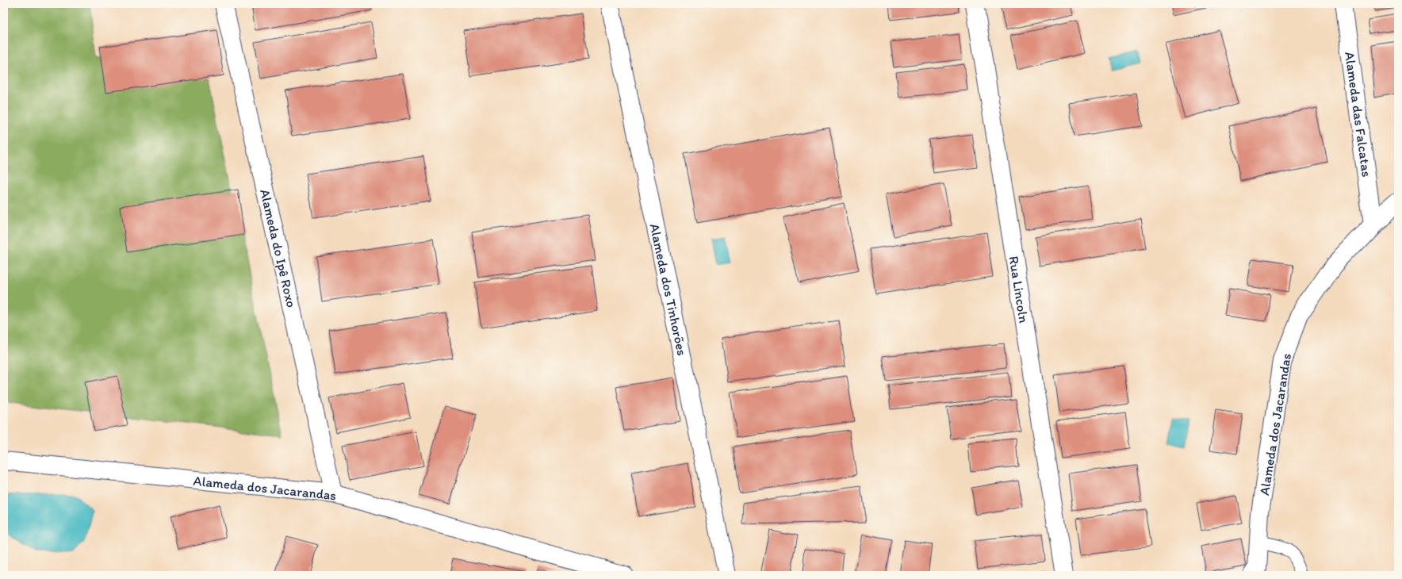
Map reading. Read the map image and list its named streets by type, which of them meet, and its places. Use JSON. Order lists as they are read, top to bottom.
{
  "streets": {
    "street": [
      "Alameda das Falcatas",
      "Alameda do Ipê Roxo",
      "Alameda dos Tinhorões",
      "Rua Lincoln",
      "Alameda dos Jacarandas"
    ]
  },
  "crossings": [
    ["Alameda das Falcatas", "Alameda dos Jacarandas"],
    ["Alameda do Ipê Roxo", "Alameda dos Jacarandas"]
  ]
}
